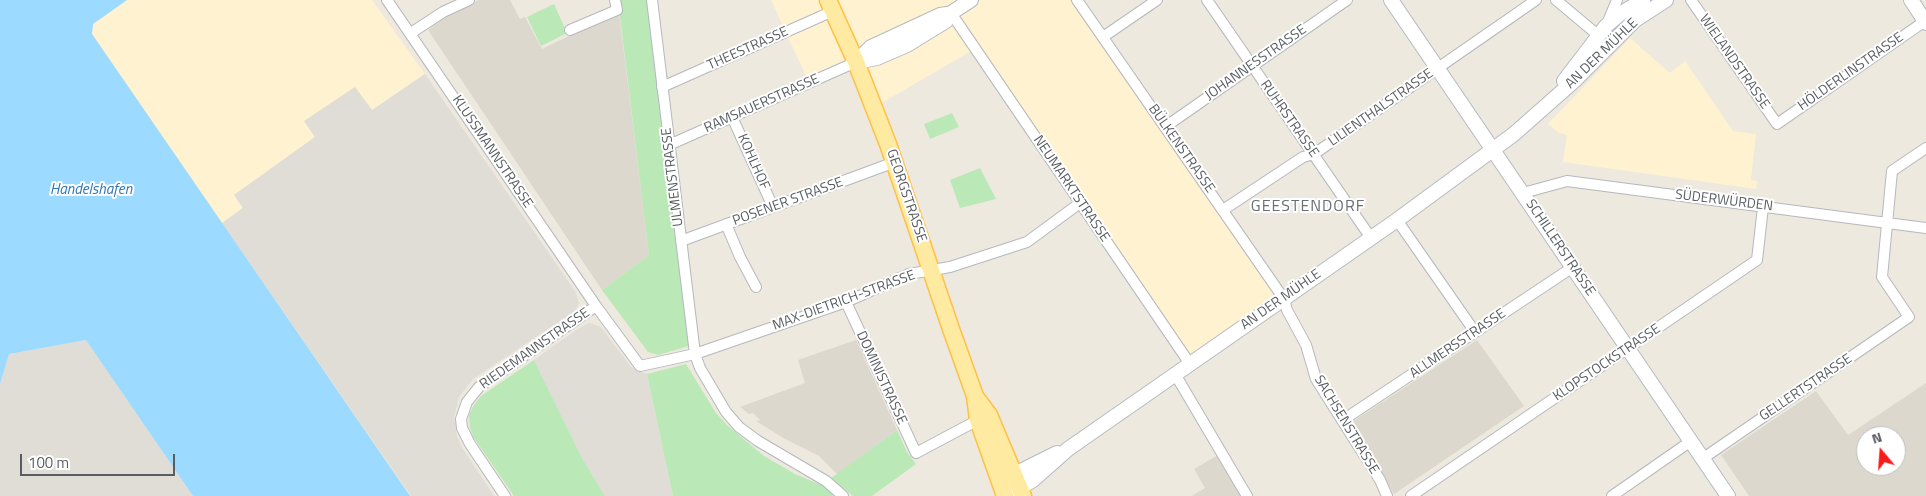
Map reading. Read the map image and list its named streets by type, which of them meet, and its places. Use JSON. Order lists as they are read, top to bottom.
{
  "streets": {
    "main road": ["AN DER MÜHLE", "GEORGSTRASSE", "SCHILLERSTRASSE"],
    "street": [
      "THEESTRASSE",
      "WIELANDSTRASSE",
      "JOHANNESSTRASSE",
      "HÖLDERLINSTRASSE",
      "RAMSAUERSTRASSE",
      "LILIENTHALSTRASSE",
      "RUHRSTRASSE",
      "BÜLKENSTRASSE",
      "KLUSSMANNSTRASSE",
      "KOHLHOF",
      "ULMENSTRASSE",
      "NEUMARKTSTRASSE",
      "SÜDERWÜRDEN",
      "POSENER STRASSE",
      "MAX-DIETRICH-STRASSE",
      "ALLMERSSTRASSE",
      "RIEDEMANNSTRASSE",
      "KLOPSTOCKSTRASSE",
      "DOMINISTRASSE",
      "GELLERTSTRASSE",
      "SACHSENSTRASSE"
    ]
  },
  "crossings": [
    ["THEESTRASSE", "ULMENSTRASSE"],
    ["THEESTRASSE", "GEORGSTRASSE"],
    ["AN DER MÜHLE", "RUHRSTRASSE"],
    ["AN DER MÜHLE", "BÜLKENSTRASSE"],
    ["AN DER MÜHLE", "NEUMARKTSTRASSE"],
    ["AN DER MÜHLE", "GEORGSTRASSE"],
    ["AN DER MÜHLE", "SCHILLERSTRASSE"],
    ["AN DER MÜHLE", "SACHSENSTRASSE"],
    ["WIELANDSTRASSE", "HÖLDERLINSTRASSE"],
    ["JOHANNESSTRASSE", "RUHRSTRASSE"],
    ["JOHANNESSTRASSE", "BÜLKENSTRASSE"],
    ["RAMSAUERSTRASSE", "KOHLHOF"],
    ["RAMSAUERSTRASSE", "ULMENSTRASSE"],
    ["RAMSAUERSTRASSE", "GEORGSTRASSE"],
    ["LILIENTHALSTRASSE", "RUHRSTRASSE"],
    ["LILIENTHALSTRASSE", "BÜLKENSTRASSE"],
    ["LILIENTHALSTRASSE", "SCHILLERSTRASSE"],
    ["BÜLKENSTRASSE", "SACHSENSTRASSE"],
    ["KLUSSMANNSTRASSE", "MAX-DIETRICH-STRASSE"],
    ["KLUSSMANNSTRASSE", "RIEDEMANNSTRASSE"],
    ["KOHLHOF", "POSENER STRASSE"],
    ["ULMENSTRASSE", "POSENER STRASSE"],
    ["ULMENSTRASSE", "MAX-DIETRICH-STRASSE"],
    ["NEUMARKTSTRASSE", "MAX-DIETRICH-STRASSE"],
    ["GEORGSTRASSE", "POSENER STRASSE"],
    ["GEORGSTRASSE", "MAX-DIETRICH-STRASSE"],
    ["GEORGSTRASSE", "DOMINISTRASSE"],
    ["SÜDERWÜRDEN", "SCHILLERSTRASSE"],
    ["SÜDERWÜRDEN", "KLOPSTOCKSTRASSE"],
    ["SÜDERWÜRDEN", "GELLERTSTRASSE"],
    ["SCHILLERSTRASSE", "ALLMERSSTRASSE"],
    ["SCHILLERSTRASSE", "KLOPSTOCKSTRASSE"],
    ["SCHILLERSTRASSE", "GELLERTSTRASSE"],
    ["MAX-DIETRICH-STRASSE", "RIEDEMANNSTRASSE"],
    ["MAX-DIETRICH-STRASSE", "DOMINISTRASSE"],
    ["ALLMERSSTRASSE", "SACHSENSTRASSE"]
  ],
  "districts": ["GEESTENDORF"],
  "water": ["Handelshafen"],
  "scale_bar": "100 m",
  "north": "top"
}
